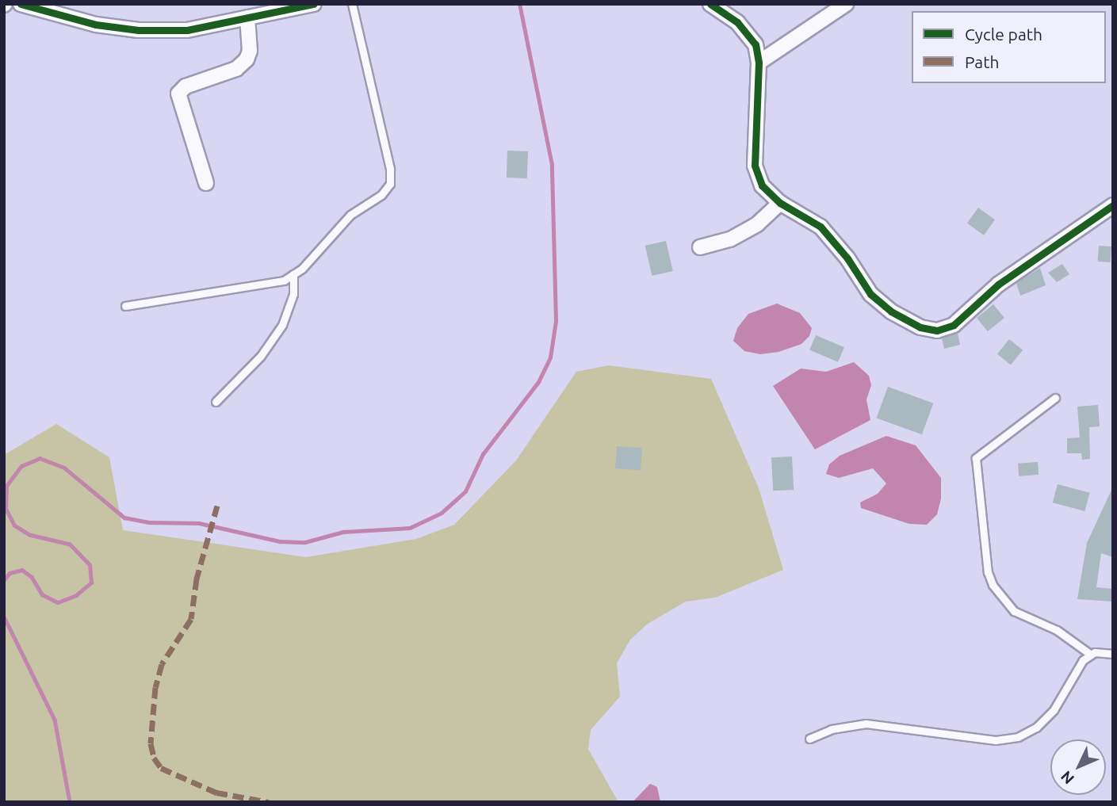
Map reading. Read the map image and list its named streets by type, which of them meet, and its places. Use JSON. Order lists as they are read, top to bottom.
{
  "legend": ["Cycle path", "Path"],
  "north": "bottom left"
}
